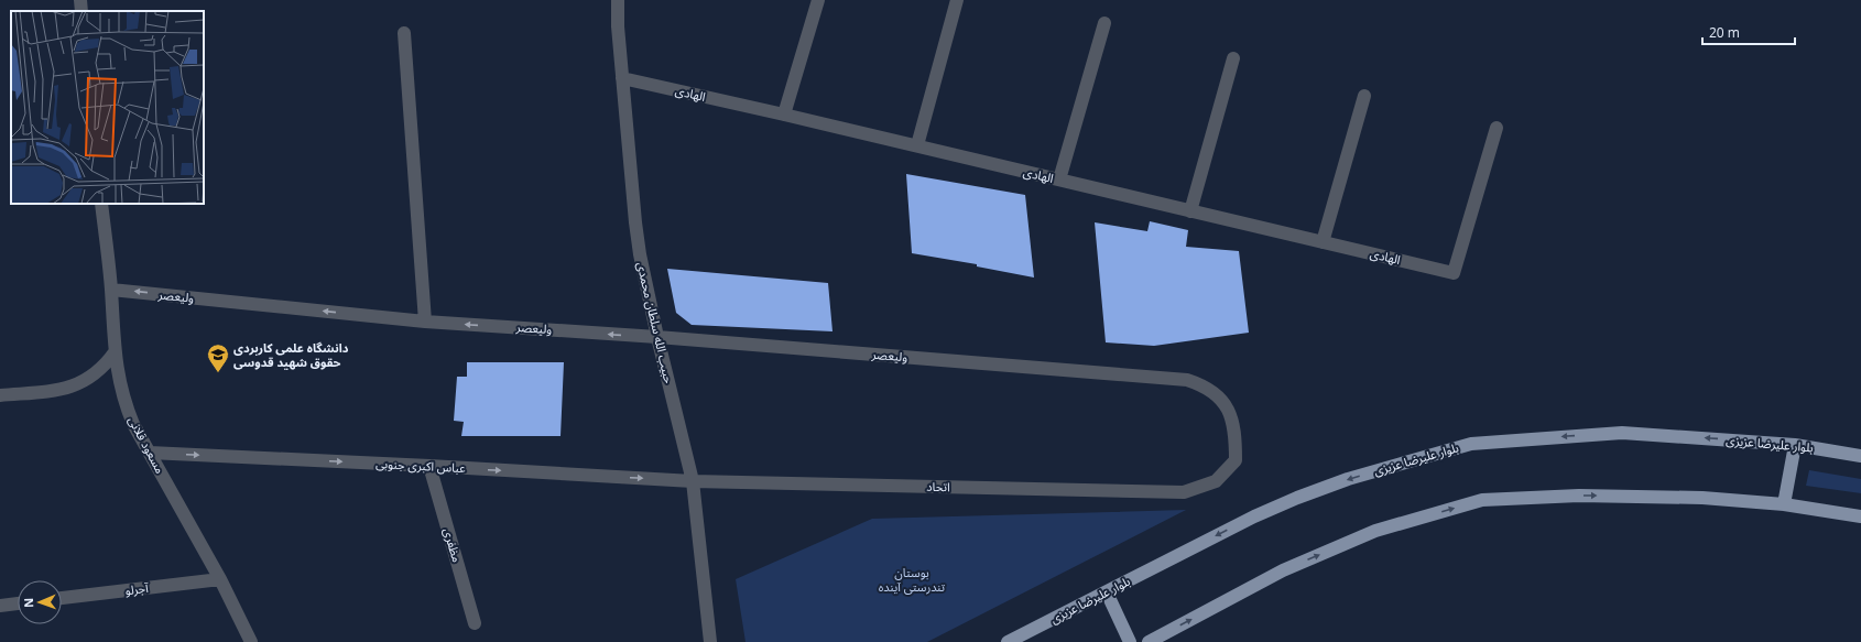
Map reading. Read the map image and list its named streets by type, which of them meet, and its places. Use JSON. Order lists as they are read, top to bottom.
{
  "streets": {
    "main road": ["بلوار علیرضا عزیزی"],
    "street": [
      "الهادی",
      "ولیعصر",
      "حبیب الله سلطان محمدی",
      "مسعود قلانی",
      "عباس اکبری جنوبی",
      "اتحاد",
      "مظفری",
      "آجرلو"
    ]
  },
  "crossings": [
    ["الهادی", "حبیب الله سلطان محمدی"],
    ["ولیعصر", "حبیب الله سلطان محمدی"],
    ["ولیعصر", "مسعود قلانی"],
    ["ولیعصر", "اتحاد"],
    ["حبیب الله سلطان محمدی", "عباس اکبری جنوبی"],
    ["حبیب الله سلطان محمدی", "اتحاد"],
    ["مسعود قلانی", "عباس اکبری جنوبی"],
    ["مسعود قلانی", "آجرلو"],
    ["عباس اکبری جنوبی", "اتحاد"],
    ["عباس اکبری جنوبی", "مظفری"]
  ],
  "one_way": ["ولیعصر", "عباس اکبری جنوبی"],
  "parks": ["بوستان تندرستی آینده"],
  "places": {
    "school or university": ["دانشگاه علمی کاربردی حقوق شهید قدوسی"]
  },
  "scale_bar": "20 m",
  "north": "left"
}
